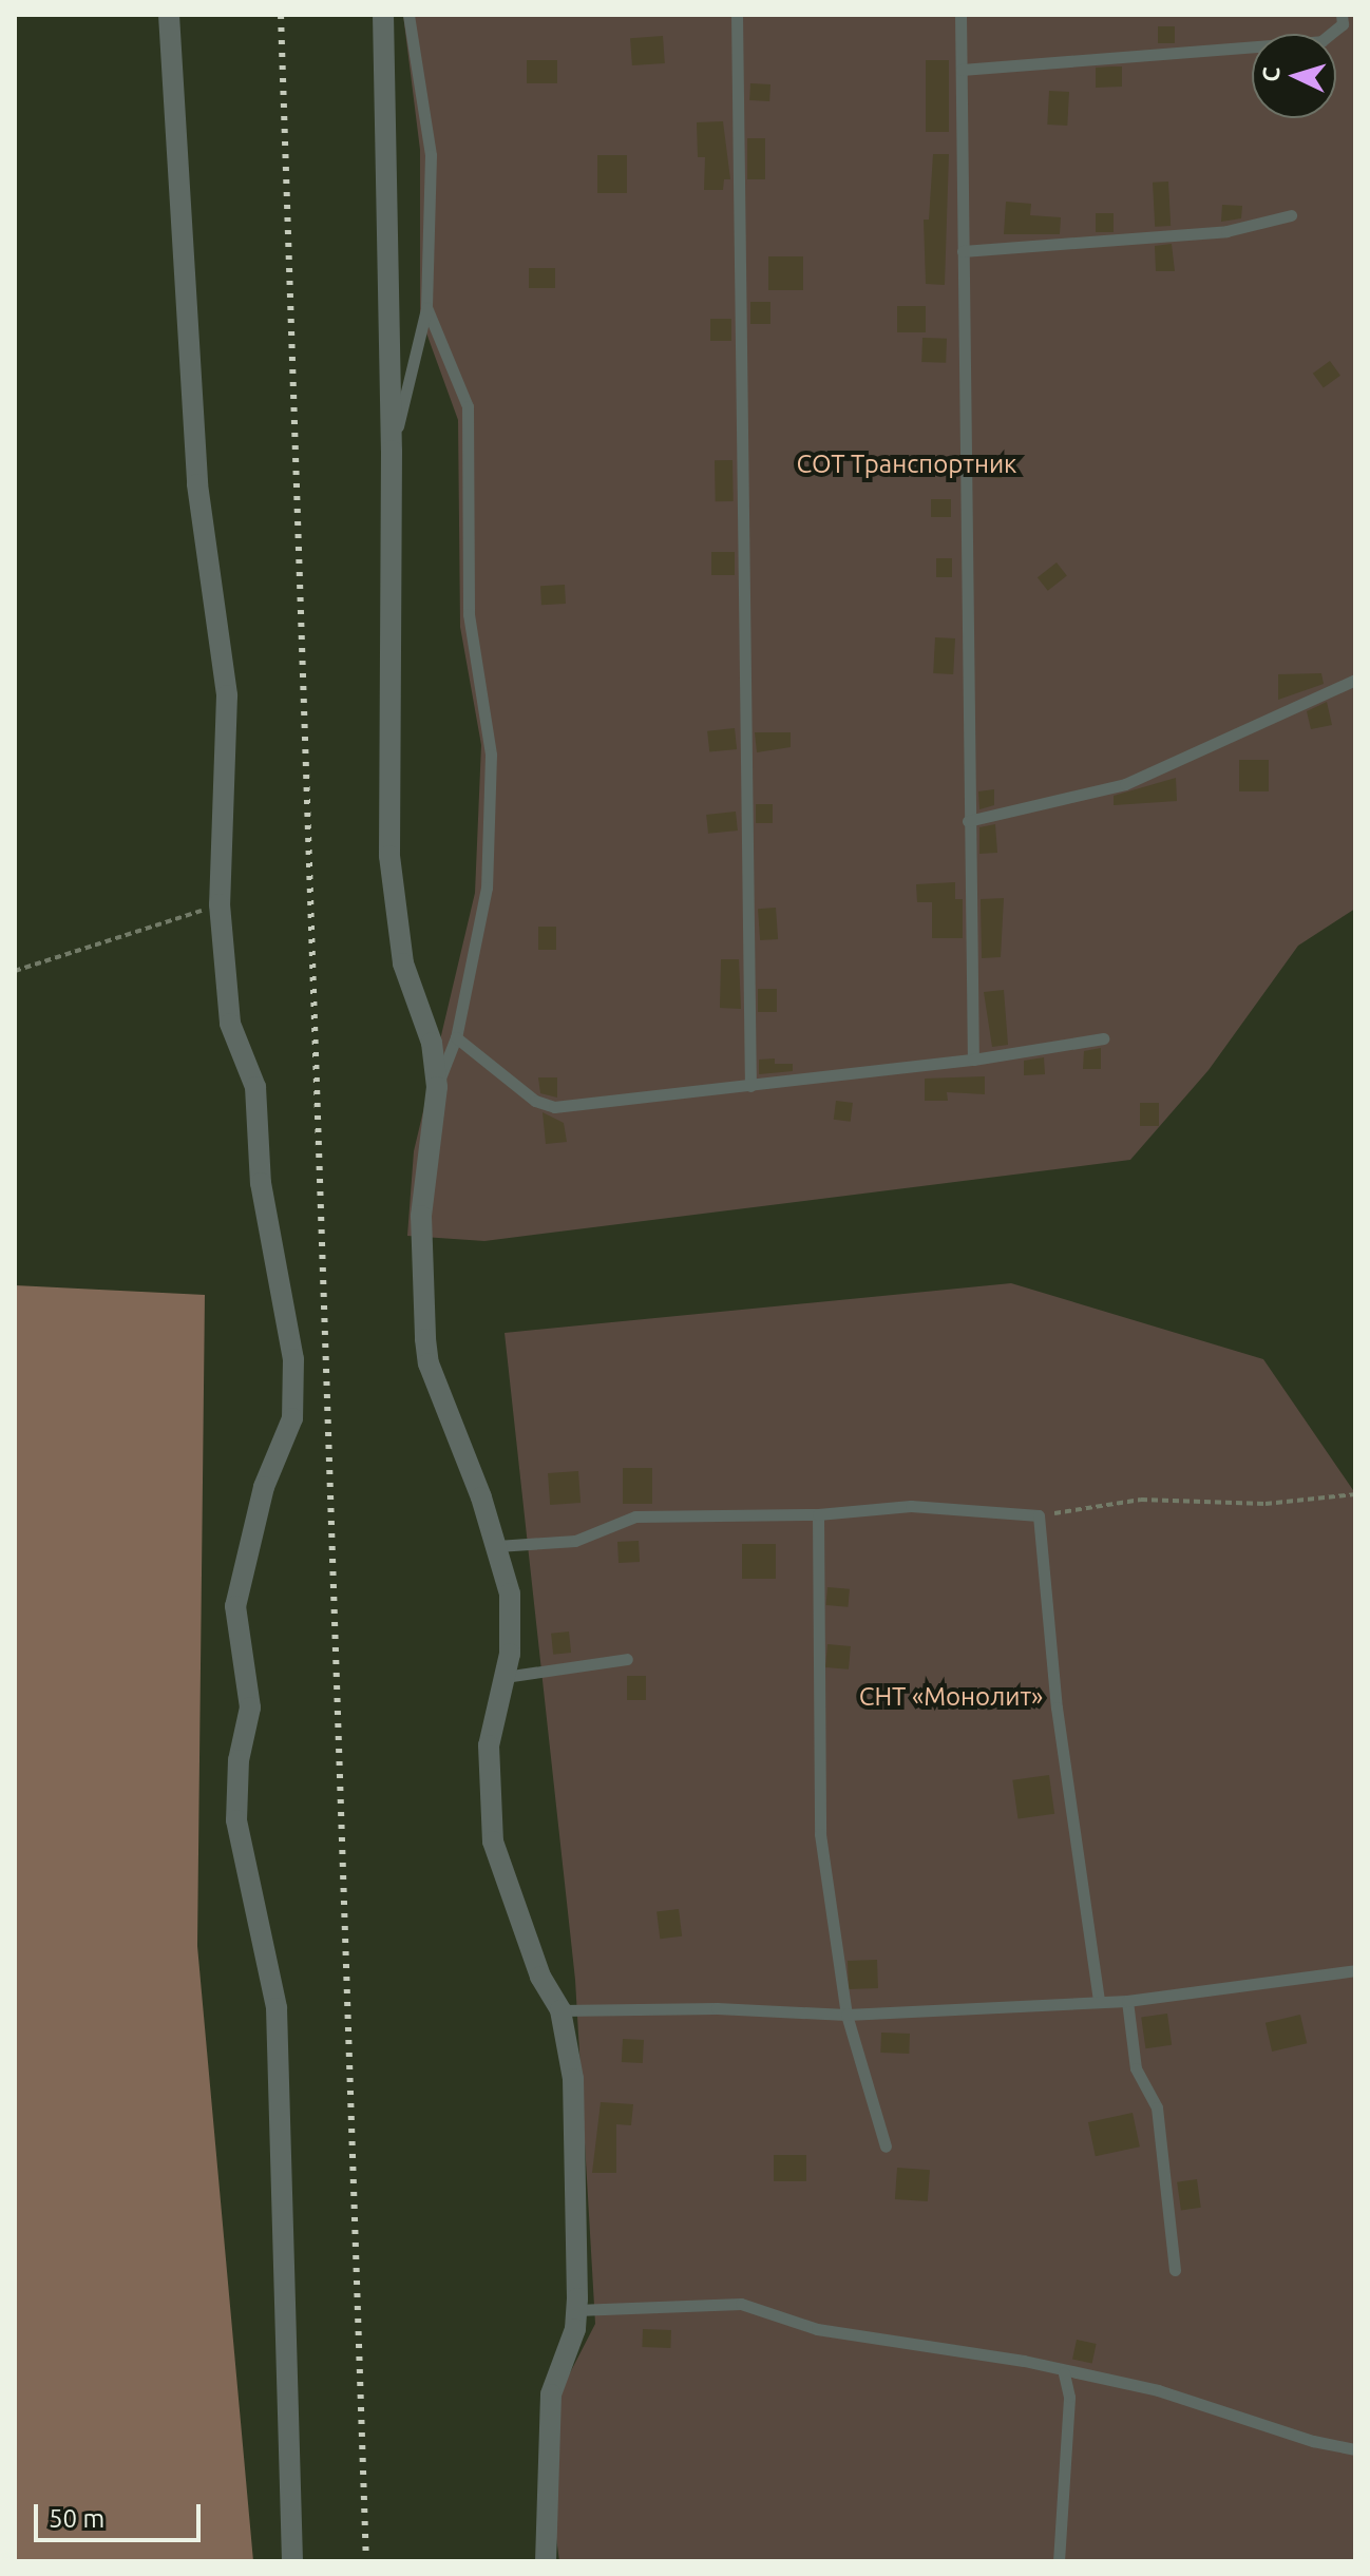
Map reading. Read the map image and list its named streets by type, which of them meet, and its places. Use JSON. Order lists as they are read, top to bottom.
{
  "parks": ["СОТ Транспортник", "СНТ «Монолит»"],
  "scale_bar": "50 m",
  "north": "left"
}
